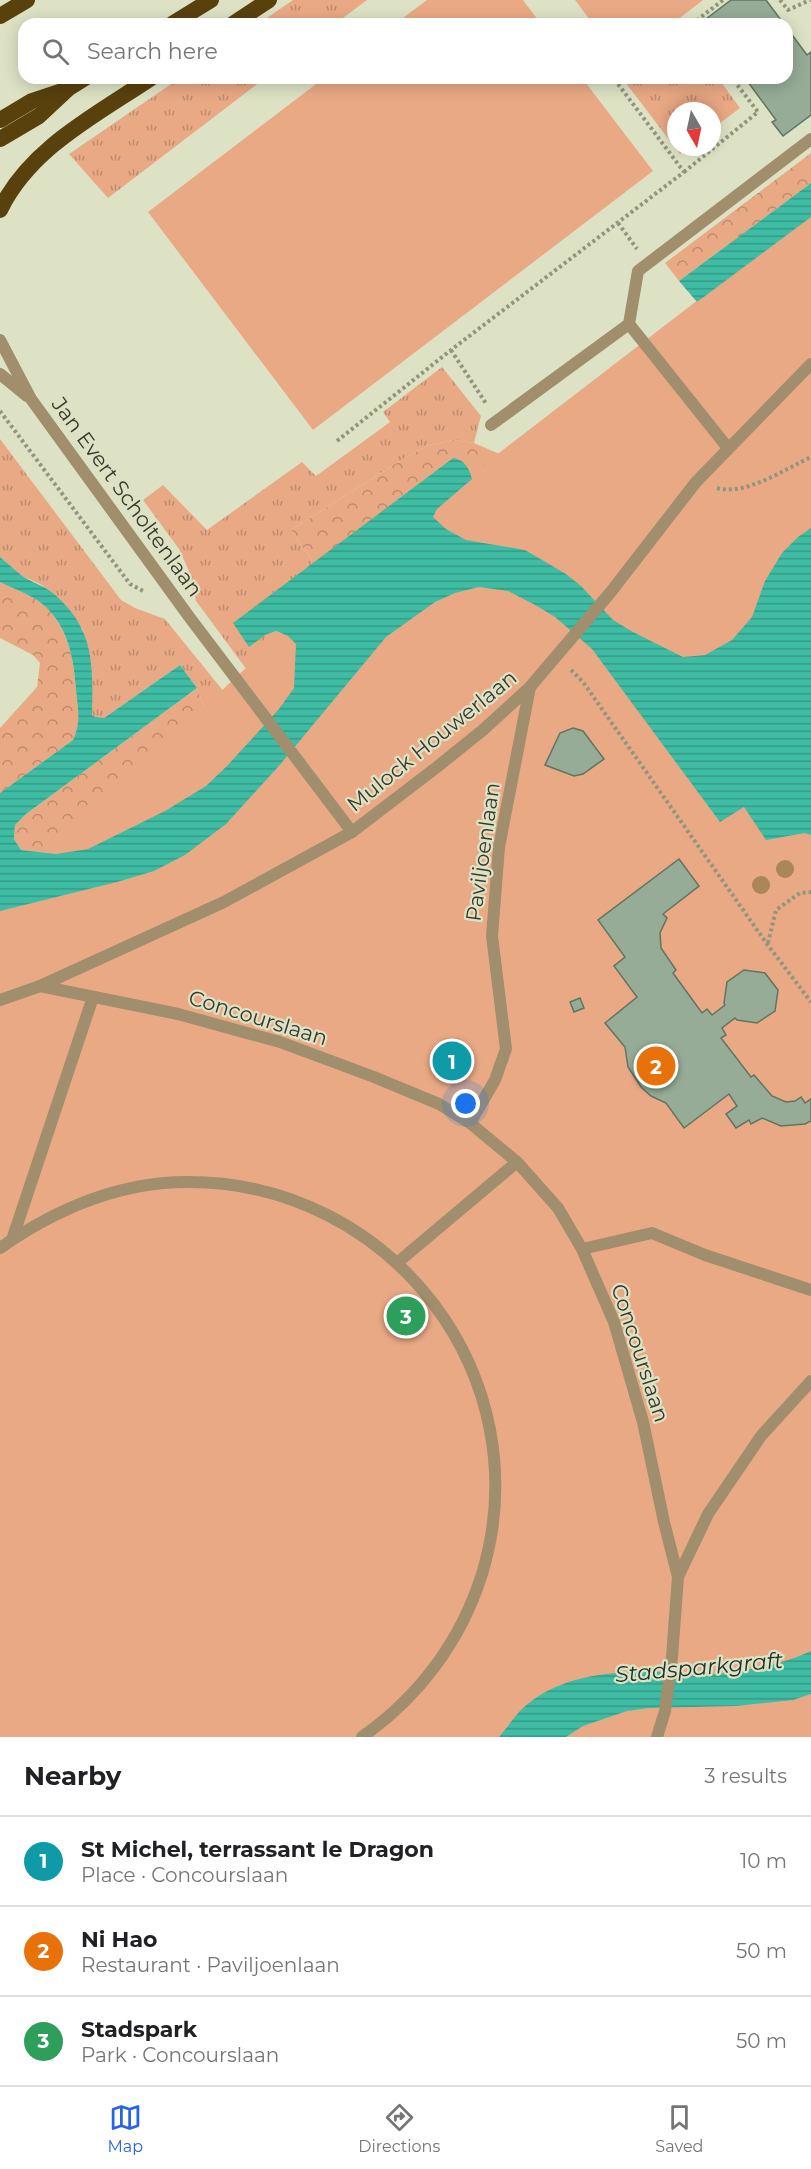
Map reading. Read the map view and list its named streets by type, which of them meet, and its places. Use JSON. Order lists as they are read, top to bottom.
{
  "streets": {
    "street": [
      "Jan Evert Scholtenlaan",
      "Mulock Houwerlaan",
      "Paviljoenlaan",
      "Concourslaan"
    ]
  },
  "crossings": [
    ["Jan Evert Scholtenlaan", "Mulock Houwerlaan"],
    ["Mulock Houwerlaan", "Paviljoenlaan"],
    ["Mulock Houwerlaan", "Concourslaan"],
    ["Paviljoenlaan", "Concourslaan"]
  ],
  "water": ["Stadsparkgraft"],
  "north": "bottom",
  "page": {
    "search": "Search here",
    "pins": ["1", "2", "3"],
    "heading": ["Nearby", "3 results"],
    "list": [
      {
        "mark": "1",
        "name": "St Michel, terrassant le Dragon",
        "note": "Place · Concourslaan",
        "value": "10 m"
      },
      {
        "mark": "2",
        "name": "Ni Hao",
        "note": "Restaurant · Paviljoenlaan",
        "value": "50 m"
      },
      {
        "mark": "3",
        "name": "Stadspark",
        "note": "Park · Concourslaan",
        "value": "50 m"
      }
    ],
    "nav": ["Map", "Directions", "Saved"]
  }
}
